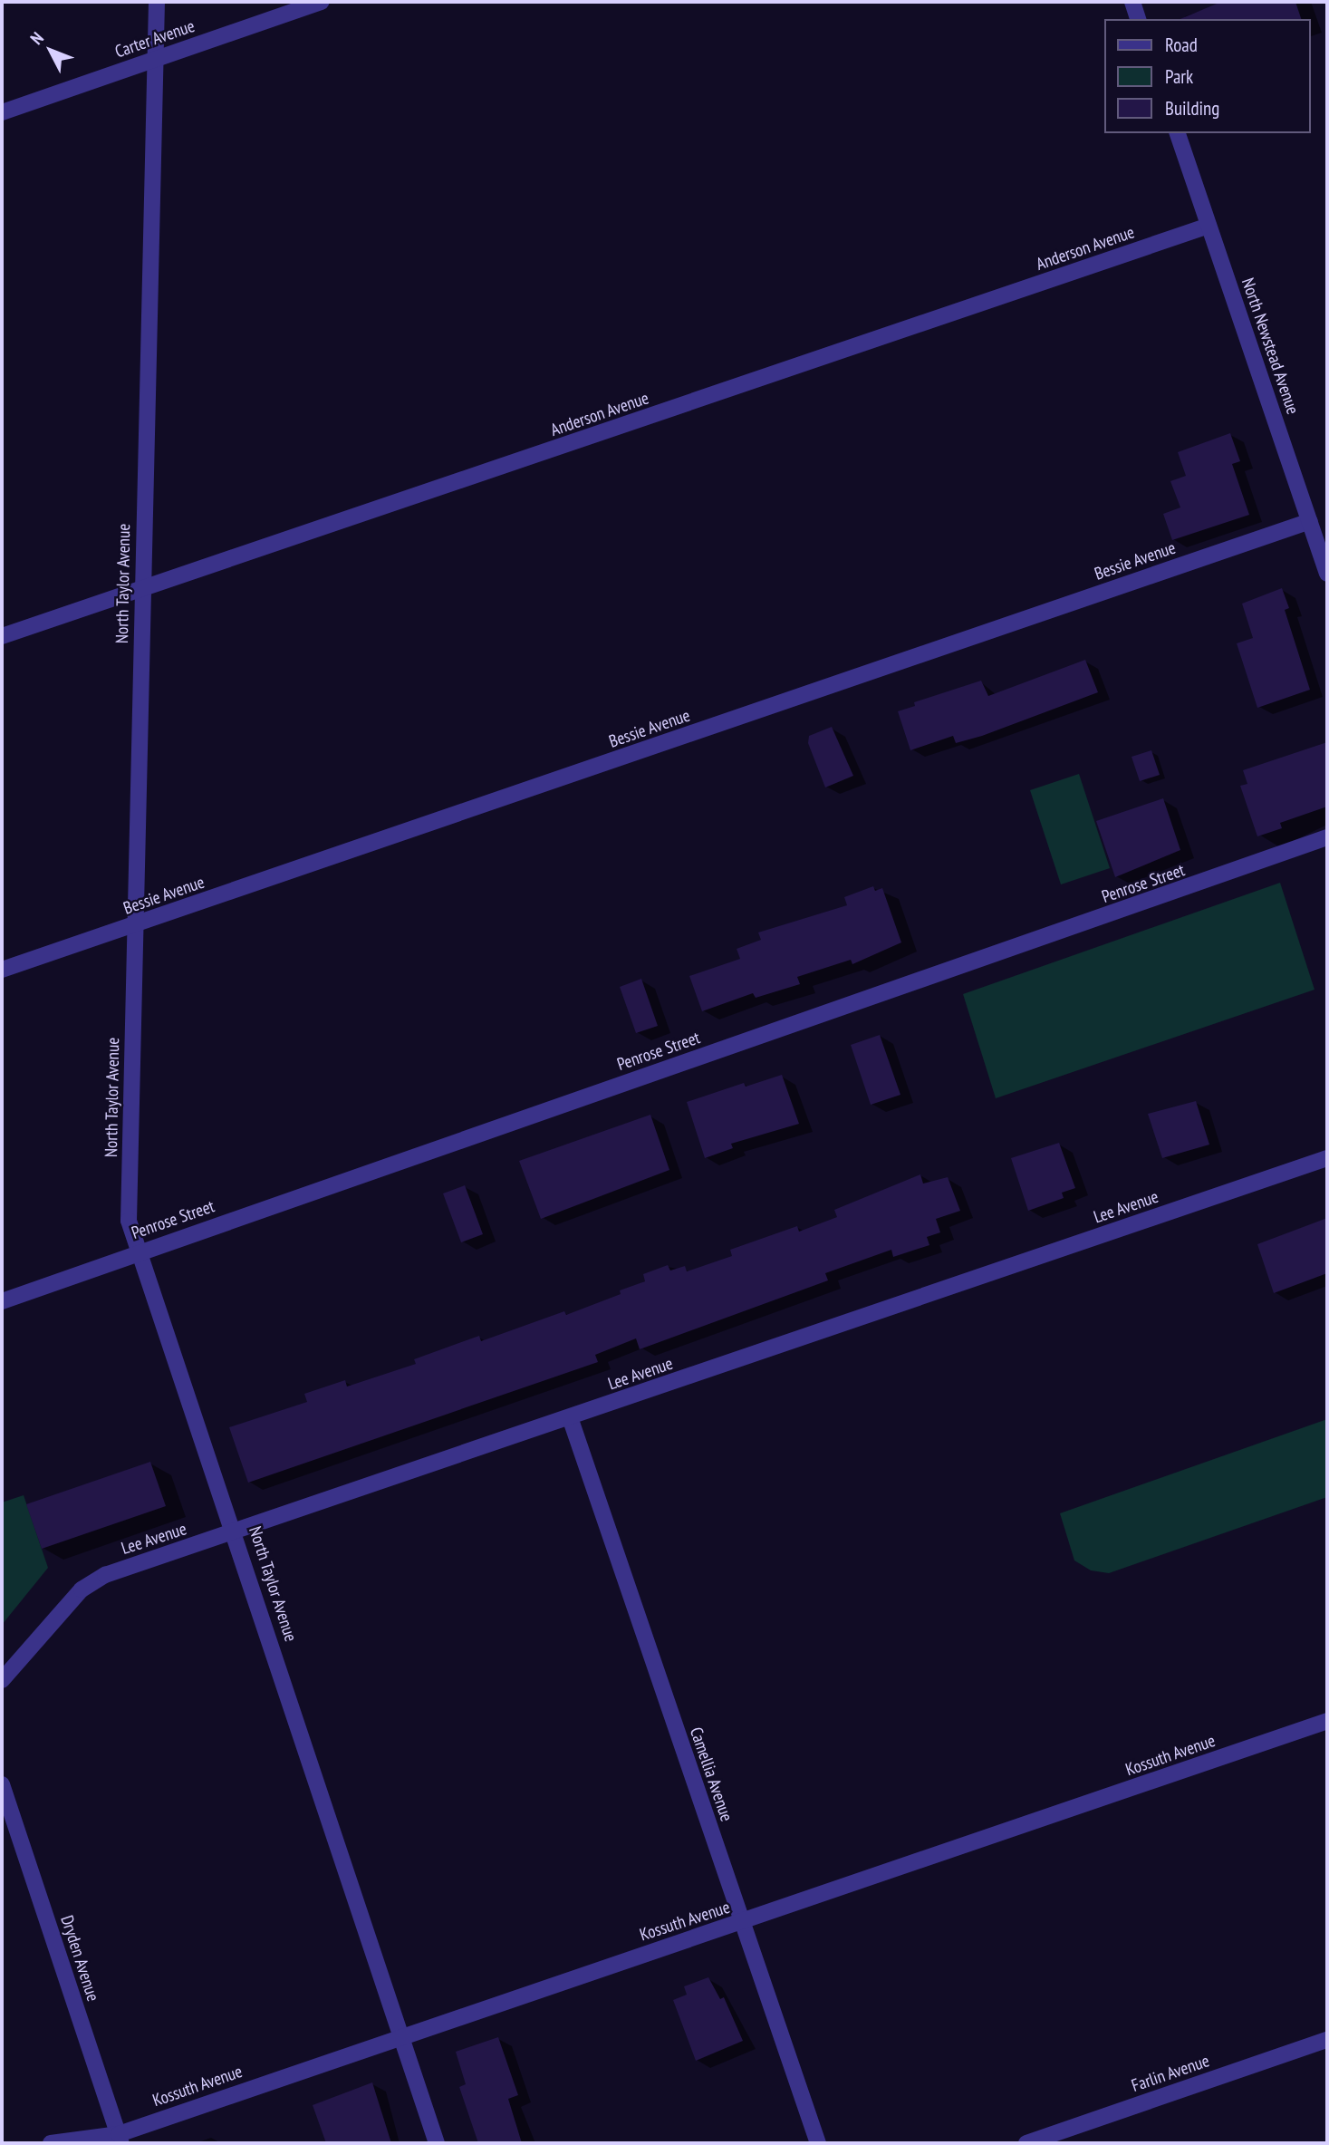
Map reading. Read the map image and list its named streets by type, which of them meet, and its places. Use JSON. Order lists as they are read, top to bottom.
{
  "streets": {
    "street": [
      "Carter Avenue",
      "Anderson Avenue",
      "North Newstead Avenue",
      "Bessie Avenue",
      "North Taylor Avenue",
      "Penrose Street",
      "Lee Avenue",
      "Kossuth Avenue",
      "Camellia Avenue",
      "Dryden Avenue",
      "Farlin Avenue"
    ]
  },
  "crossings": [
    ["Carter Avenue", "North Taylor Avenue"],
    ["Anderson Avenue", "North Newstead Avenue"],
    ["Anderson Avenue", "North Taylor Avenue"],
    ["North Newstead Avenue", "Bessie Avenue"],
    ["Bessie Avenue", "North Taylor Avenue"],
    ["North Taylor Avenue", "Penrose Street"],
    ["North Taylor Avenue", "Lee Avenue"],
    ["North Taylor Avenue", "Kossuth Avenue"],
    ["Lee Avenue", "Camellia Avenue"],
    ["Kossuth Avenue", "Camellia Avenue"],
    ["Kossuth Avenue", "Dryden Avenue"]
  ],
  "legend": ["Road", "Park", "Building"],
  "north": "top left"
}
